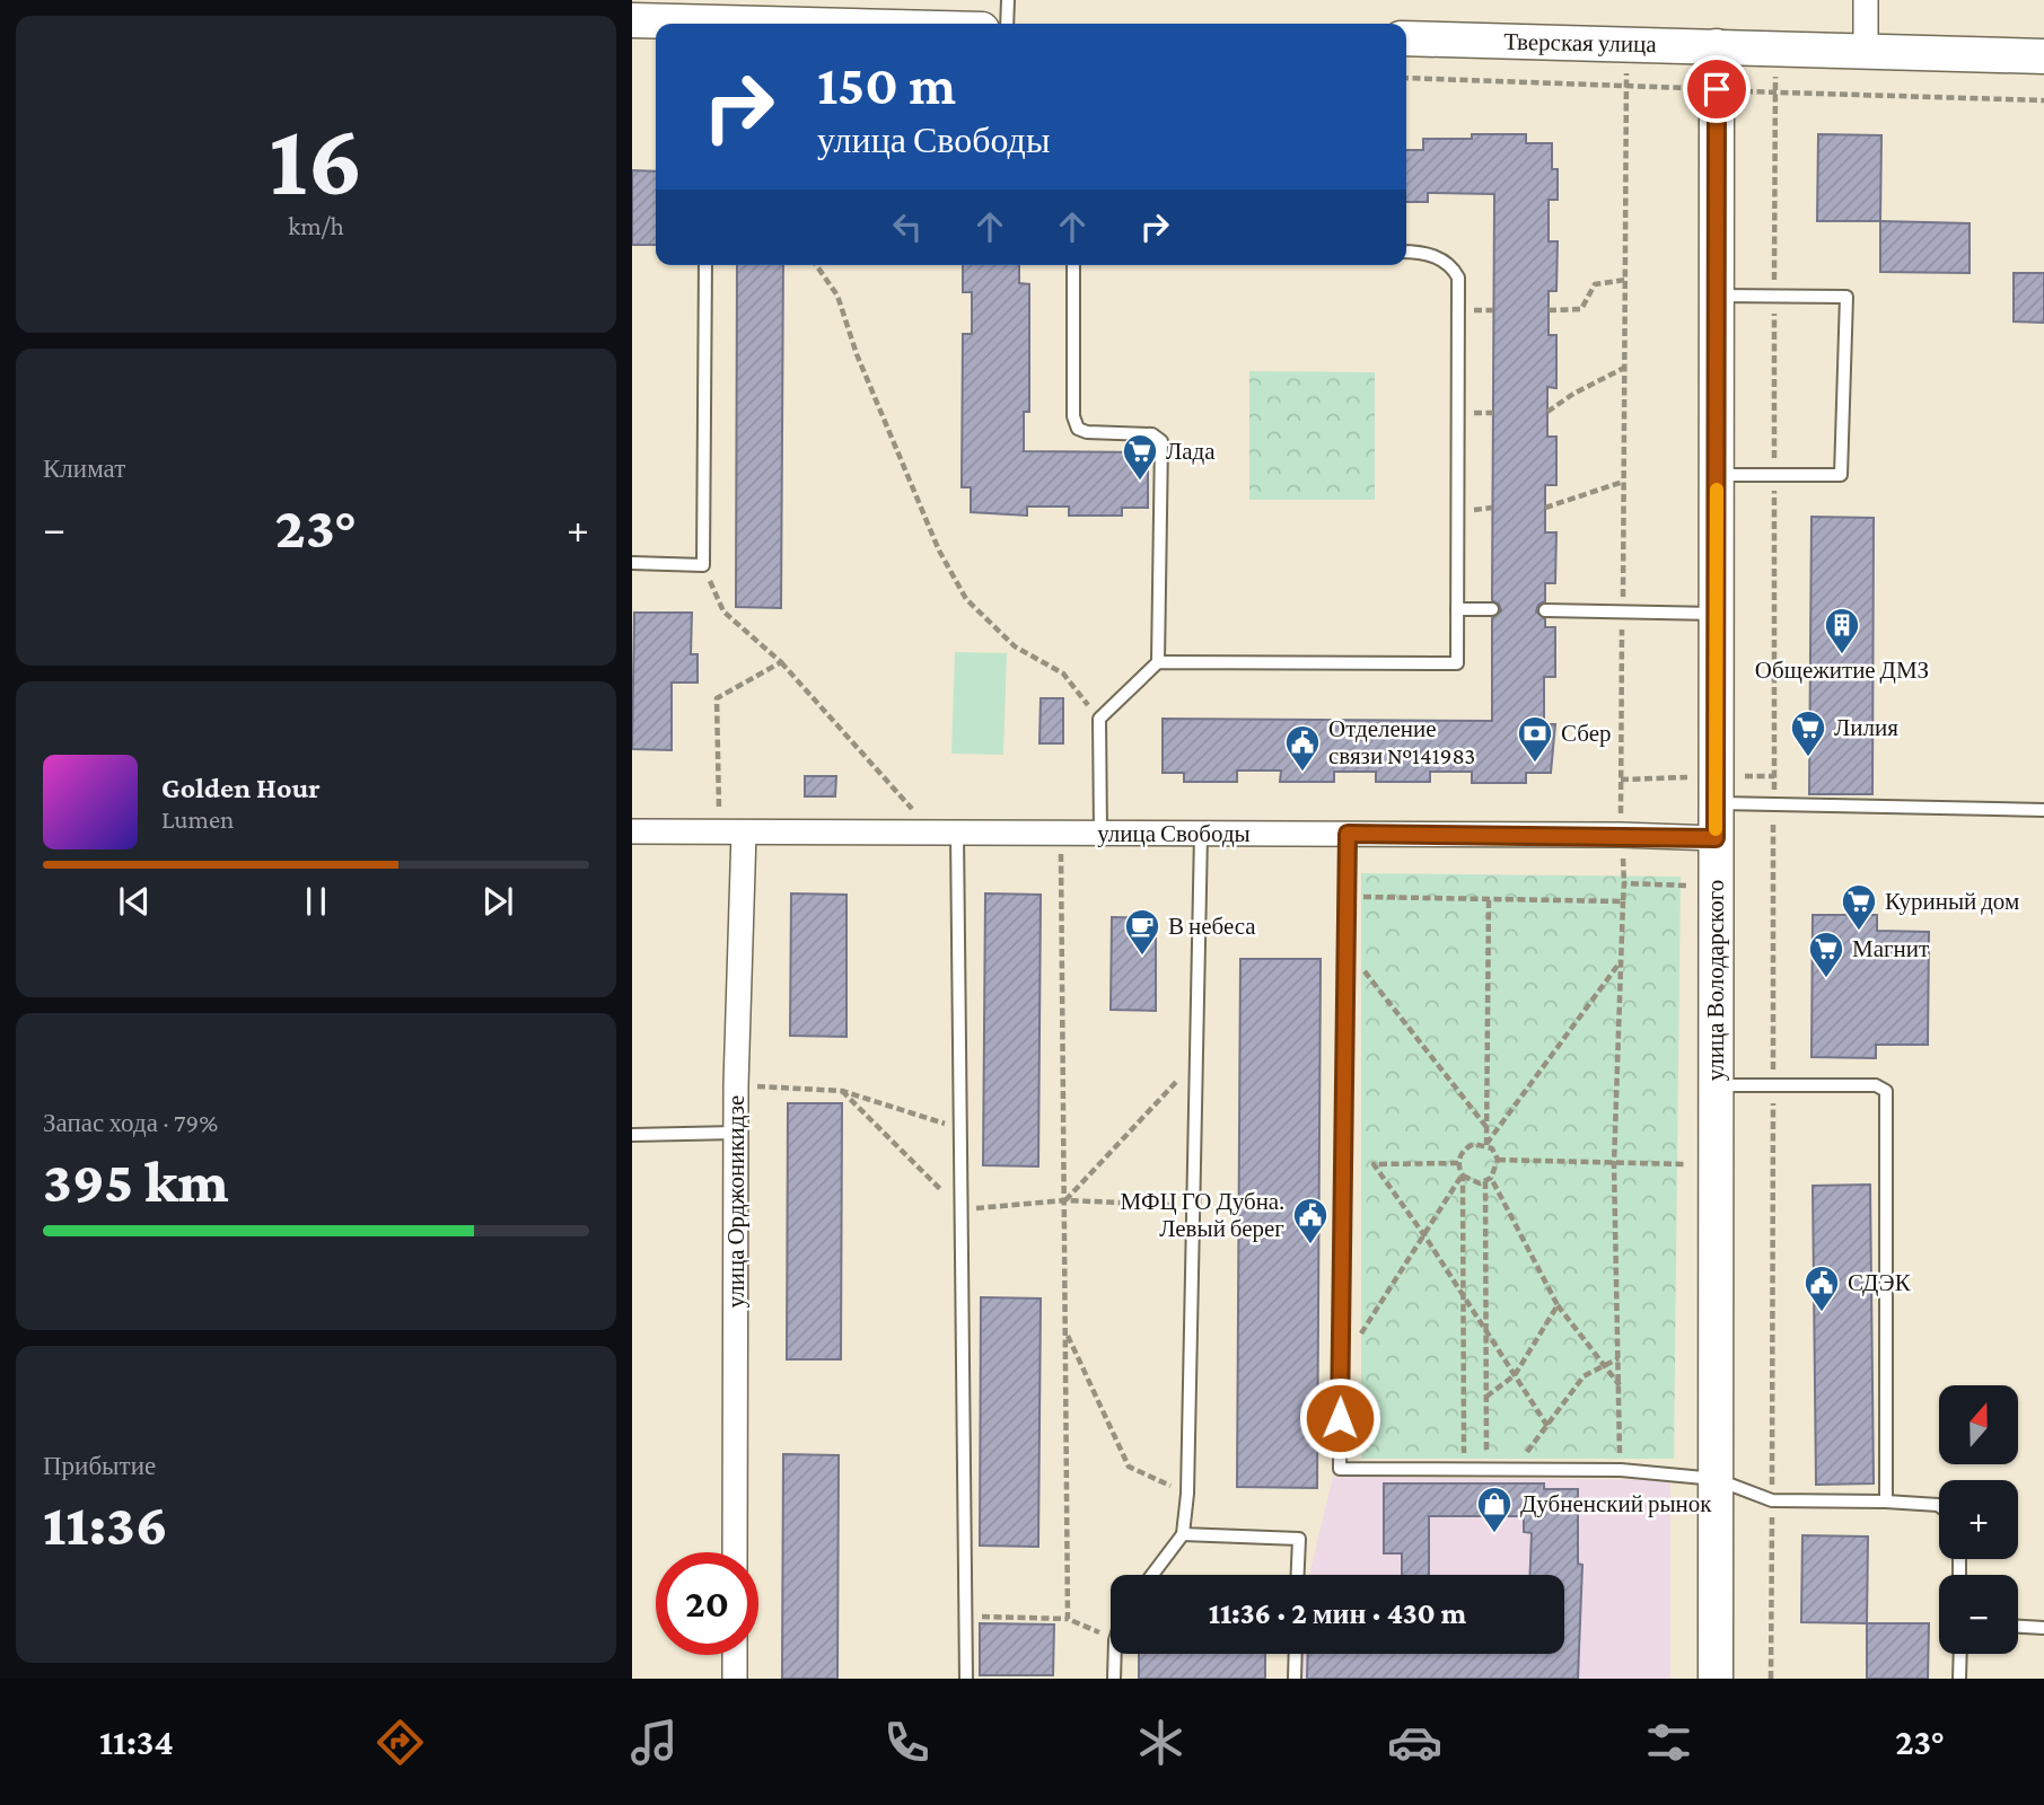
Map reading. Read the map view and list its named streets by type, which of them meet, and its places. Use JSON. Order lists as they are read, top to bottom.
{
  "streets": {
    "main road": ["Тверская улица", "улица Володарского"],
    "street": ["улица Свободы", "улица Орджоникидзе"]
  },
  "crossings": [
    ["Тверская улица", "улица Володарского"],
    ["улица Свободы", "улица Володарского"],
    ["улица Свободы", "улица Орджоникидзе"]
  ],
  "places": {
    "supermarket": [
      "Лада",
      "Лилия",
      "Куриный дом",
      "Магнит"
    ],
    "building": ["Общежитие ДМЗ"],
    "bank": ["Сбер"],
    "public building": ["Отделение связи №141983", "МФЦ ГО Дубна. Левый берег", "СДЭК"],
    "cafe": ["В небеса"],
    "shop": ["Дубненский рынок"]
  },
  "north": "top",
  "page": {
    "tile": [
      ["16", "km/h"],
      "Климат",
      ["Запас хода · 79%", "395 km"],
      ["Прибытие", "11:36"]
    ],
    "turn": ["150 m", "улица Свободы"],
    "heat": ["−", "23°", "+"],
    "song": ["Golden Hour", "Lumen"],
    "map_buttons": ["+", "−"],
    "limit": "20",
    "trip": "11:36 · 2 мин · 430 m",
    "tabs": ["11:34", "23°"]
  }
}
